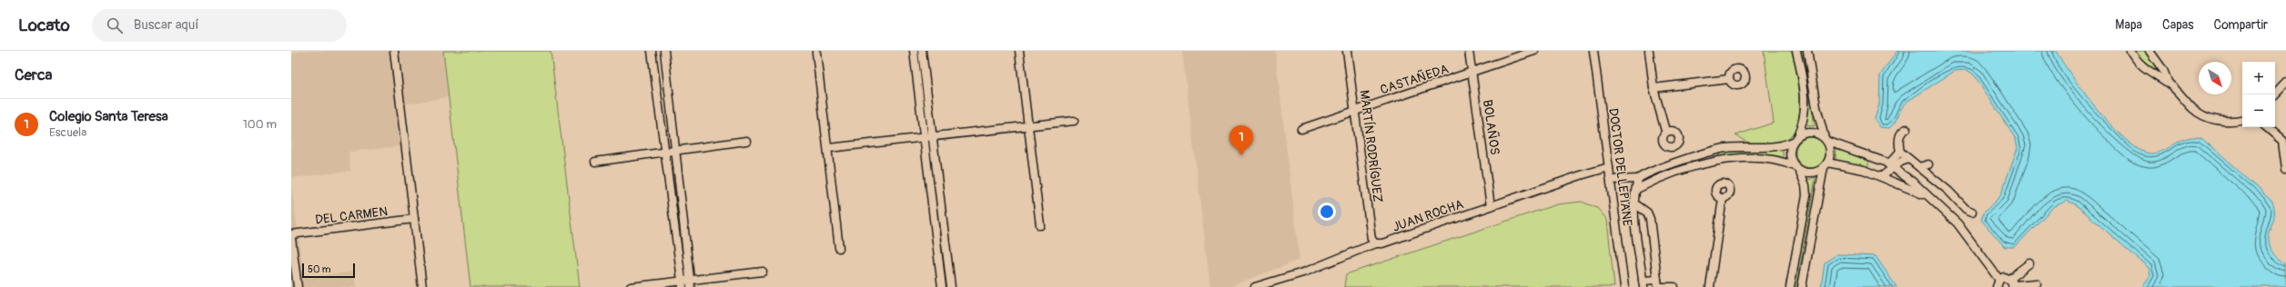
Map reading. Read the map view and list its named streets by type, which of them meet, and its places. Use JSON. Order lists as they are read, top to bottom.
{
  "streets": {
    "street": [
      "CASTAÑEDA",
      "BOLAÑOS",
      "MARTÍN RODRÍGUEZ",
      "DOCTOR DELLEPIANE",
      "DEL CARMEN",
      "JUAN ROCHA"
    ]
  },
  "crossings": [
    ["CASTAÑEDA", "BOLAÑOS"],
    ["CASTAÑEDA", "MARTÍN RODRÍGUEZ"],
    ["BOLAÑOS", "JUAN ROCHA"],
    ["MARTÍN RODRÍGUEZ", "JUAN ROCHA"],
    ["DOCTOR DELLEPIANE", "JUAN ROCHA"]
  ],
  "scale_bar": "50 m",
  "north": "bottom right",
  "page": {
    "header": "Locato",
    "search": "Buscar aquí",
    "nav": ["Mapa", "Capas", "Compartir"],
    "heading": "Cerca",
    "map_buttons": ["+", "−"],
    "list": [
      {
        "mark": "1",
        "name": "Colegio Santa Teresa",
        "note": "Escuela",
        "value": "100 m"
      }
    ],
    "pins": "1",
    "scale": "50 m"
  }
}
